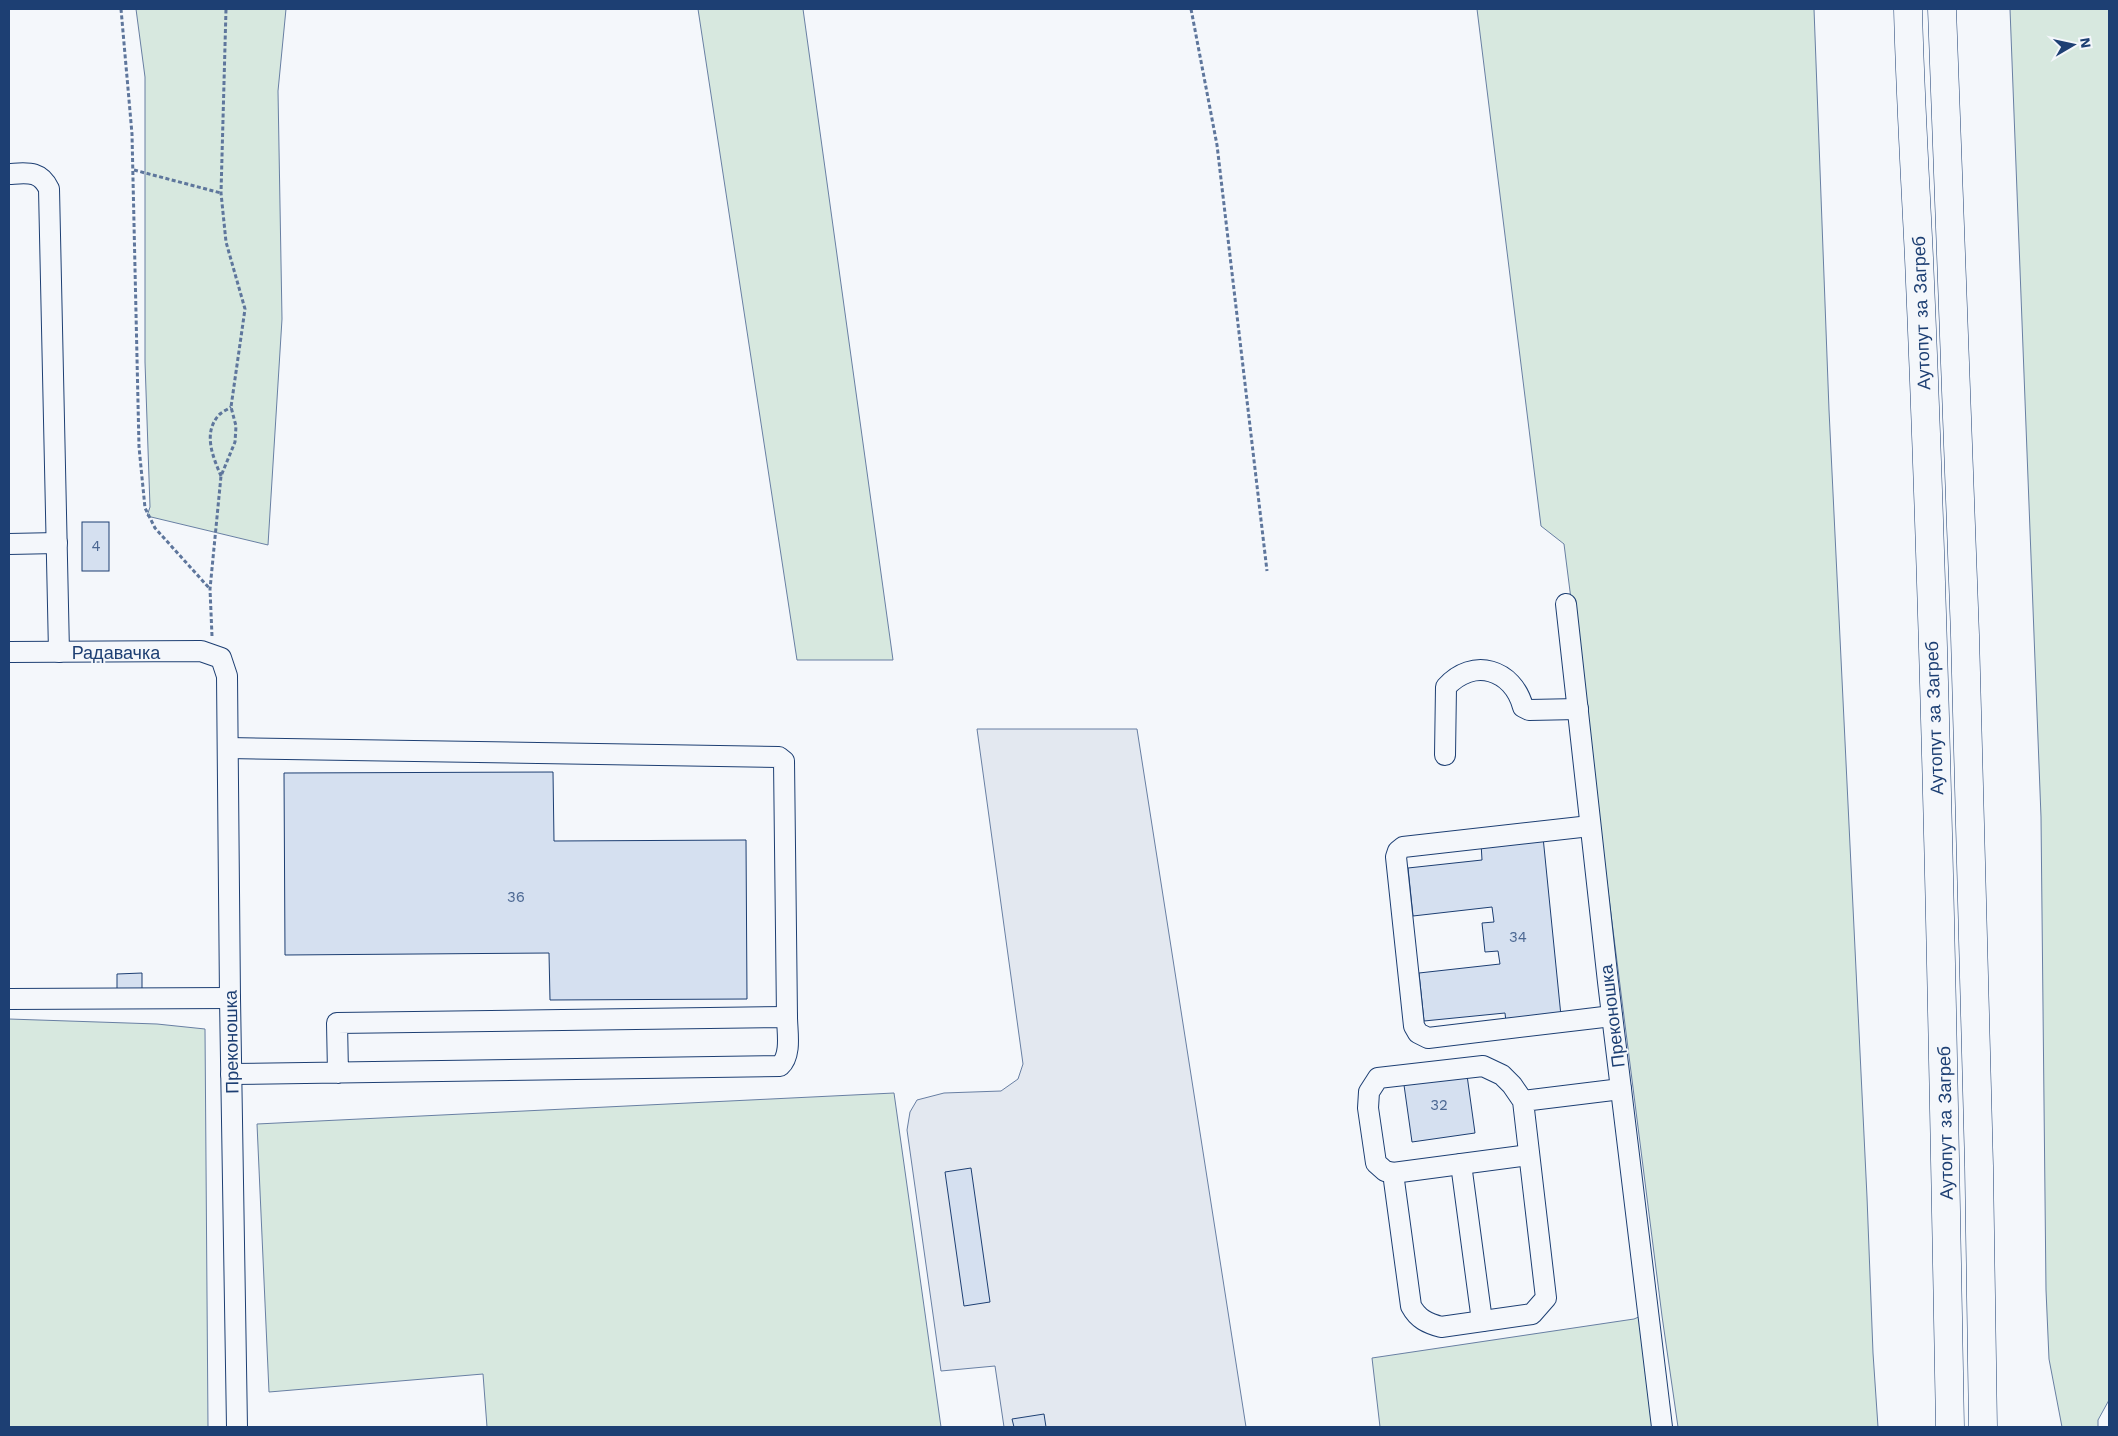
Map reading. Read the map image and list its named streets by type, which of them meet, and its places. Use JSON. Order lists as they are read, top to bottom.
{
  "streets": {
    "highway": ["Аутопут за Загреб"],
    "street": ["Радавачка", "Преконошка"]
  },
  "crossings": [
    ["Радавачка", "Преконошка"]
  ],
  "house_numbers": [
    "4",
    "36",
    "34",
    "32"
  ],
  "north": "right"
}
